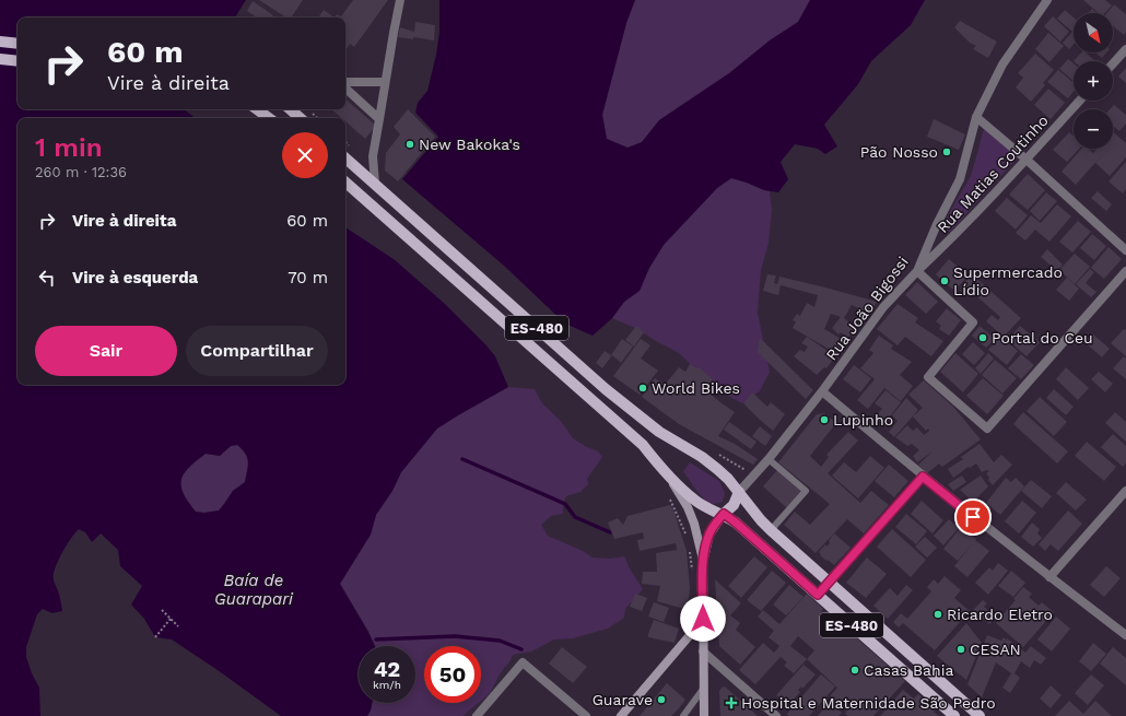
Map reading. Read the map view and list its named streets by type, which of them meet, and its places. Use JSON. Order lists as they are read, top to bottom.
{
  "streets": {
    "main road": ["ES-480"],
    "street": ["Rua Matias Coutinho", "Rua João Bigossi"]
  },
  "crossings": [
    ["Rua Matias Coutinho", "Rua João Bigossi"],
    ["Rua João Bigossi", "ES-480"]
  ],
  "water": ["Baía de Guarapari"],
  "places": {
    "other": [
      "New Bakoka's",
      "Pão Nosso",
      "Supermercado Lídio",
      "Portal do Ceu",
      "World Bikes",
      "Lupinho",
      "Ricardo Eletro",
      "CESAN",
      "Casas Bahia",
      "Guarave"
    ],
    "health": ["Hospital e Maternidade São Pedro"]
  },
  "north": "bottom right",
  "page": {
    "map_buttons": ["+", "−"],
    "turn": ["60 m", "Vire à direita"],
    "heading": ["1 min", "260 m · 12:36"],
    "list": [
      {
        "name": "Vire à direita",
        "value": "60 m"
      },
      {
        "name": "Vire à esquerda",
        "value": "70 m"
      }
    ],
    "buttons": ["Sair", "Compartilhar"],
    "speed": "42 km/h",
    "limit": "50"
  }
}
